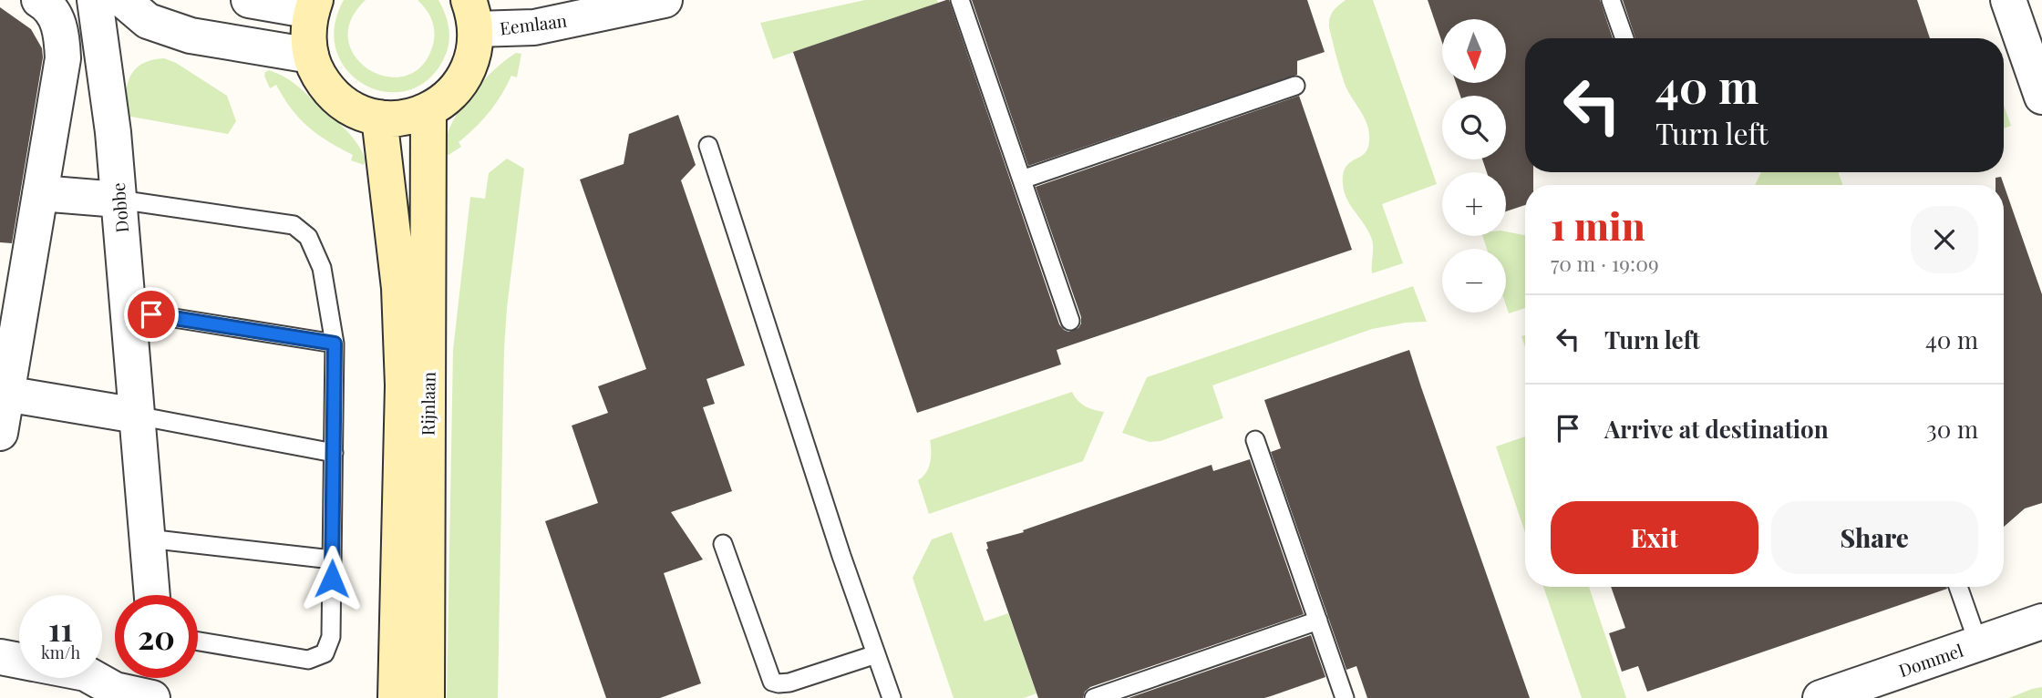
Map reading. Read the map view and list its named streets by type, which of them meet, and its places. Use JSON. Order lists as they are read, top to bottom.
{
  "streets": {
    "street": [
      "Eemlaan",
      "Dobbe",
      "Rijnlaan",
      "Dommel"
    ]
  },
  "north": "bottom",
  "page": {
    "map_buttons": ["+", "−"],
    "turn": ["40 m", "Turn left"],
    "heading": ["1 min", "70 m · 19:09"],
    "list": [
      {
        "name": "Turn left",
        "value": "40 m"
      },
      {
        "name": "Arrive at destination",
        "value": "30 m"
      }
    ],
    "buttons": ["Exit", "Share"],
    "speed": "11 km/h",
    "limit": "20"
  }
}
